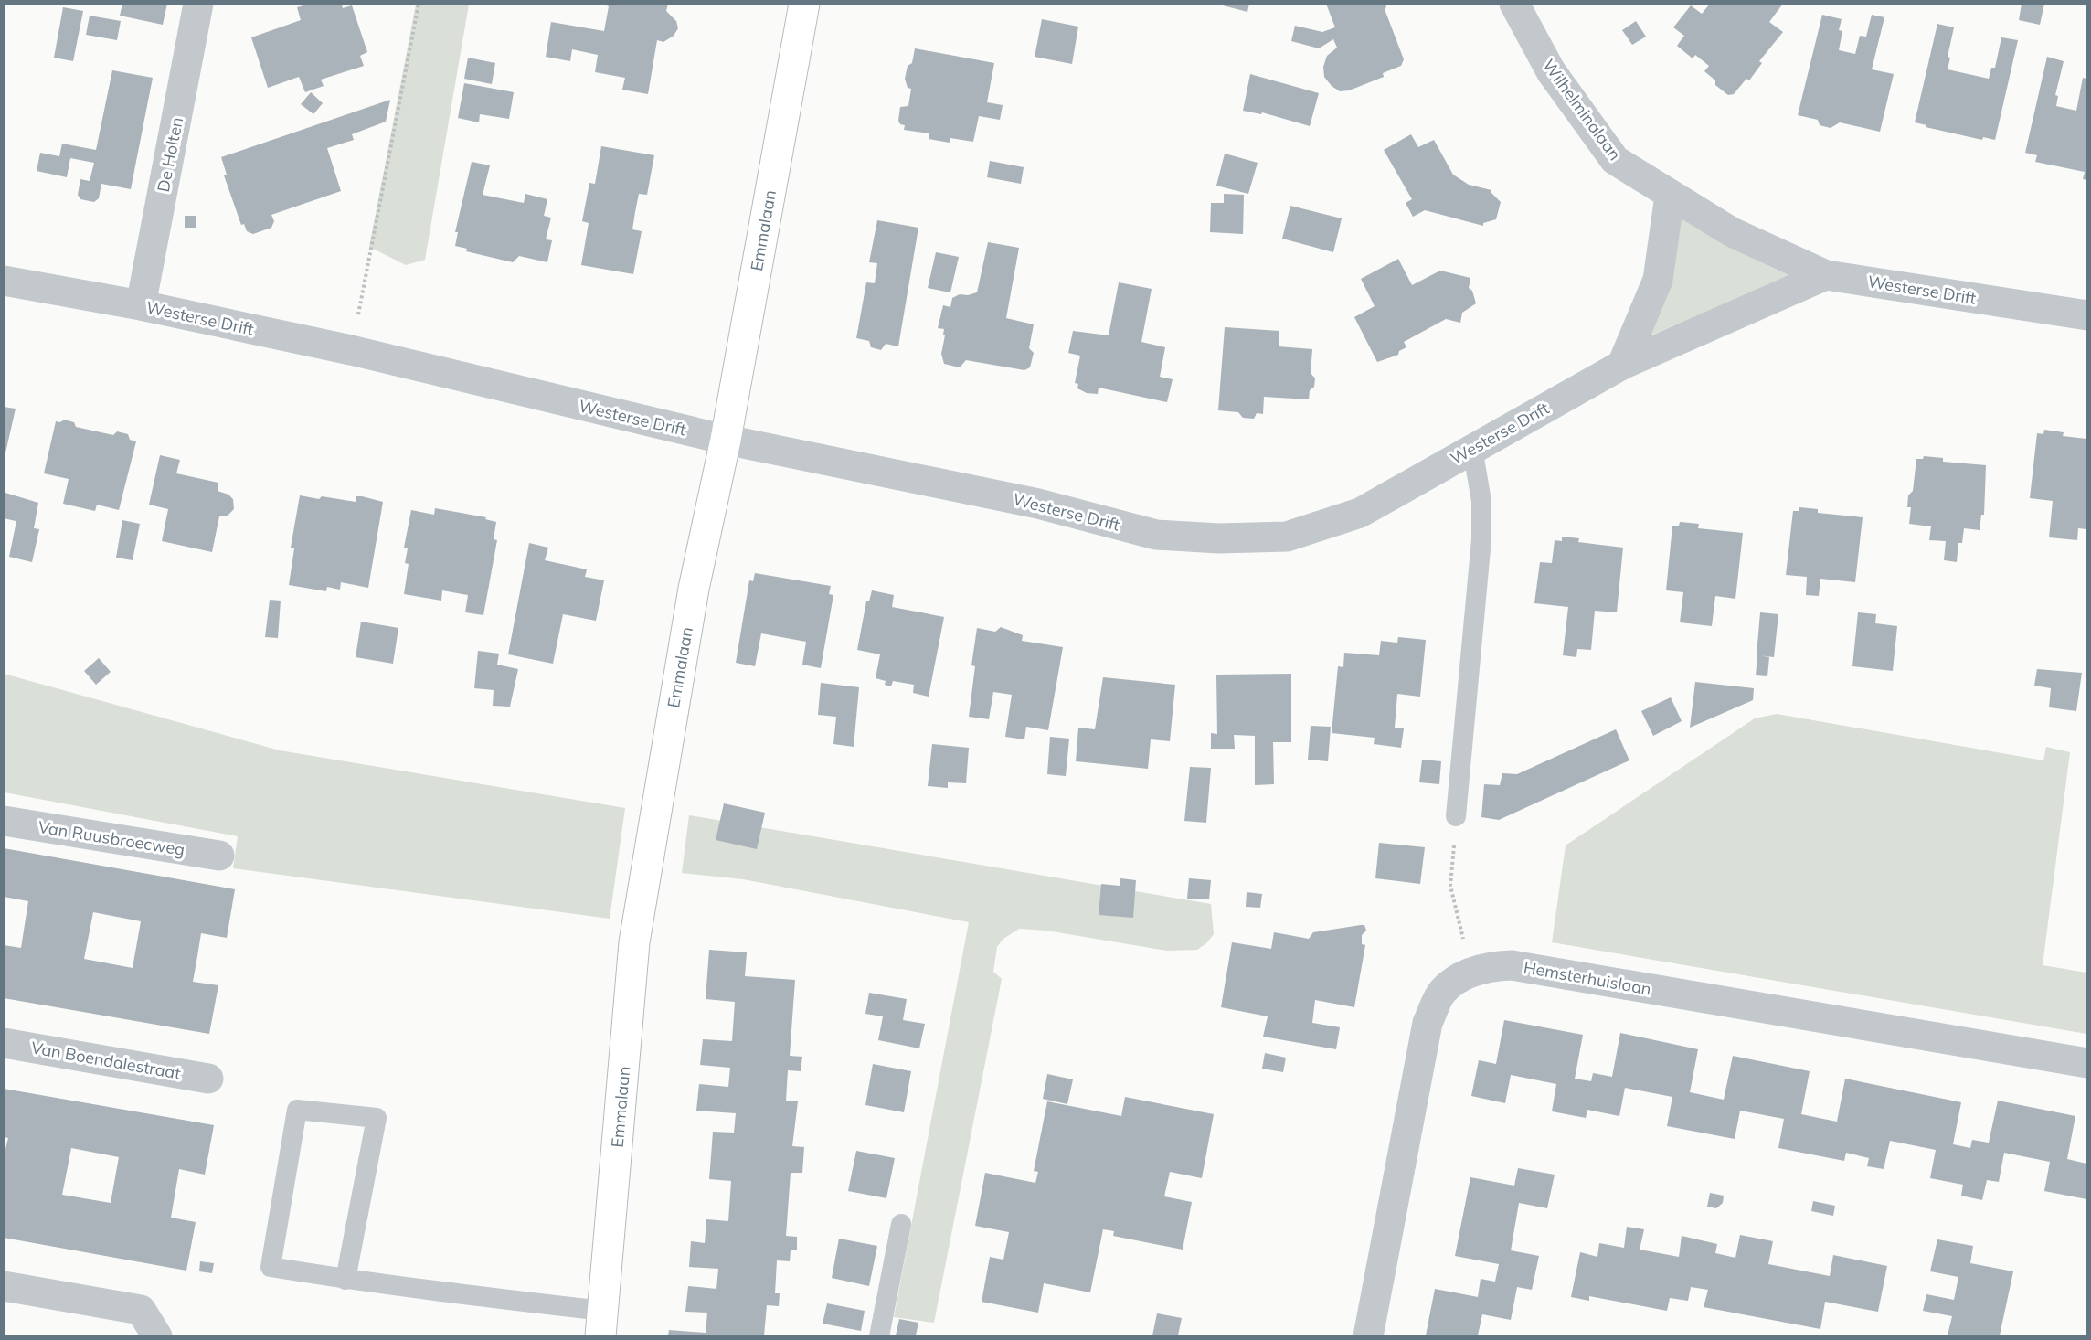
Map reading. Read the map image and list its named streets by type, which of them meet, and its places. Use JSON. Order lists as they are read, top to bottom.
{
  "streets": {
    "main road": ["Emmalaan"],
    "street": [
      "Wilhelminalaan",
      "De Holten",
      "Westerse Drift",
      "Van Ruusbroecweg",
      "Hemsterhuislaan",
      "Van Boendalestraat"
    ]
  },
  "crossings": [
    ["Wilhelminalaan", "Westerse Drift"],
    ["De Holten", "Westerse Drift"],
    ["Emmalaan", "Westerse Drift"]
  ]
}
